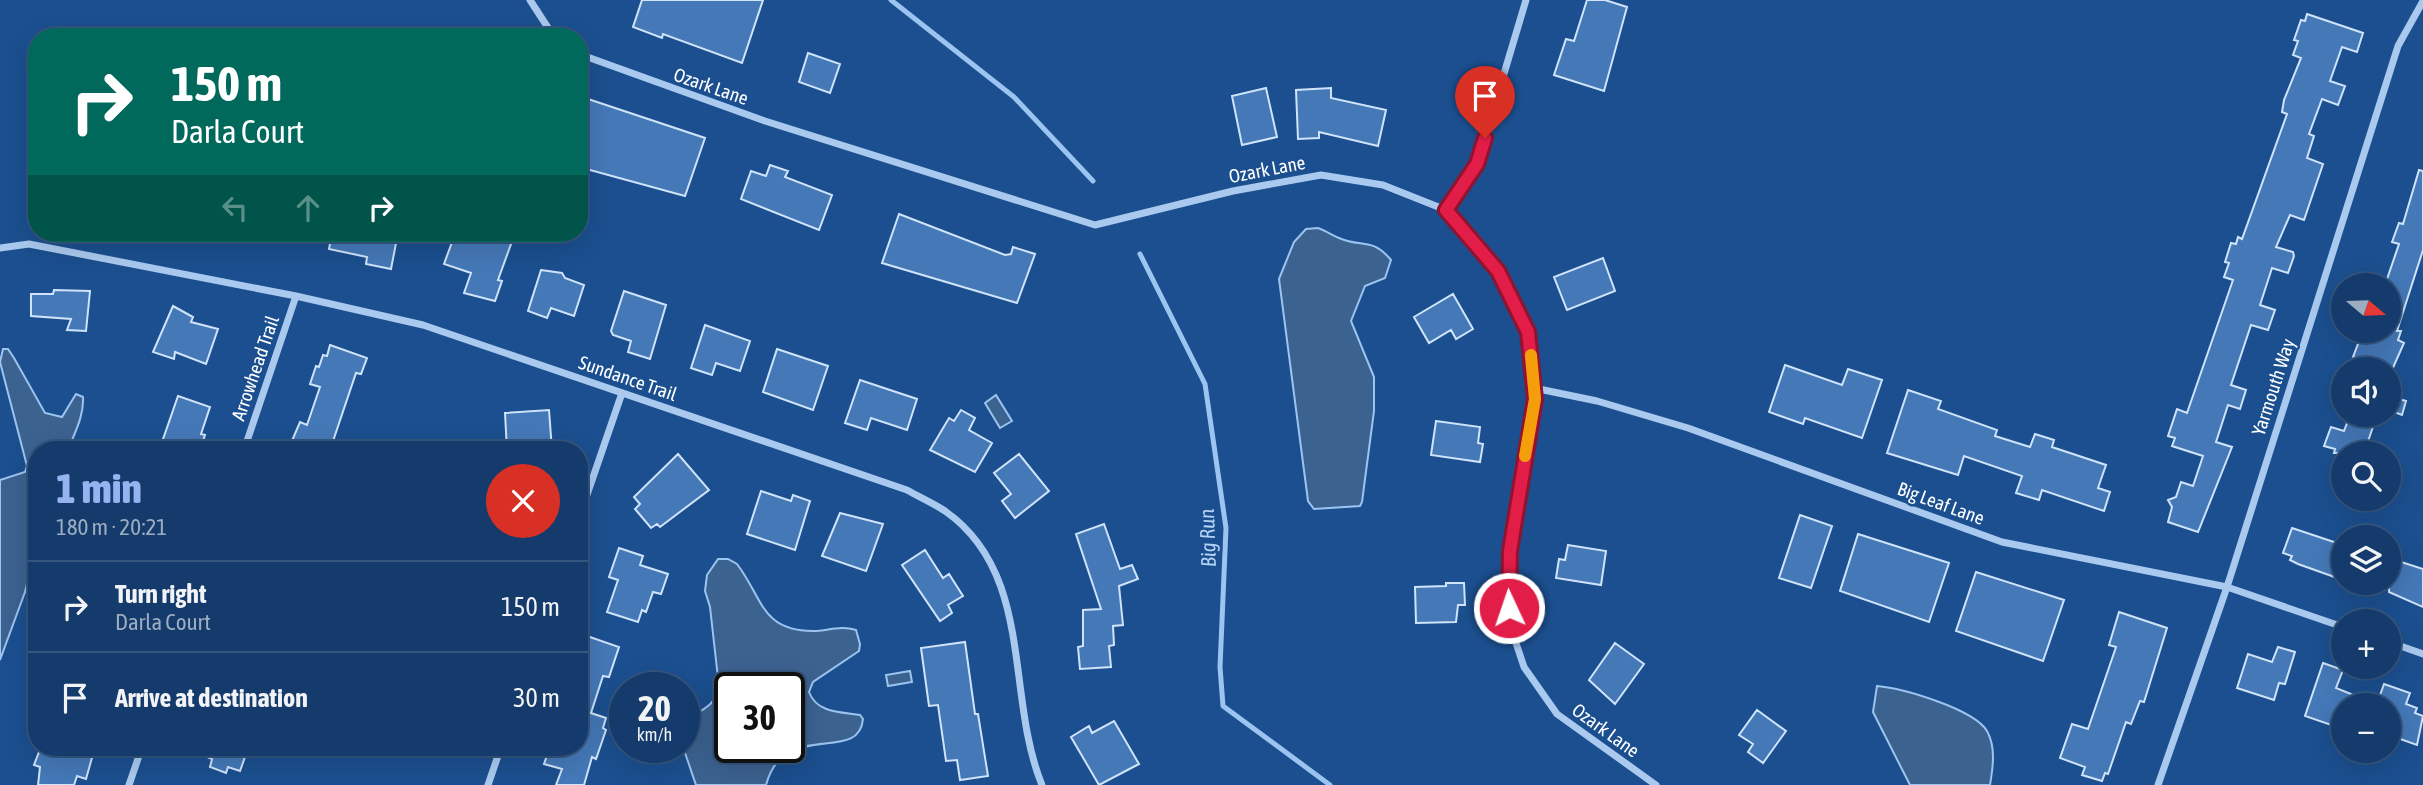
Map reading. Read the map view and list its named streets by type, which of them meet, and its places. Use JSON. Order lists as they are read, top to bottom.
{
  "streets": {
    "street": [
      "Ozark Lane",
      "Arrowhead Trail",
      "Sundance Trail",
      "Yarmouth Way",
      "Big Leaf Lane"
    ]
  },
  "crossings": [
    ["Ozark Lane", "Big Leaf Lane"],
    ["Arrowhead Trail", "Sundance Trail"],
    ["Yarmouth Way", "Big Leaf Lane"]
  ],
  "water": ["Big Run"],
  "north": "right",
  "page": {
    "turn": ["150 m", "Darla Court"],
    "map_buttons": ["+", "−"],
    "heading": ["1 min", "180 m · 20:21"],
    "list": [
      {
        "name": "Turn right",
        "note": "Darla Court",
        "value": "150 m"
      },
      {
        "name": "Arrive at destination",
        "value": "30 m"
      }
    ],
    "speed": "20 km/h",
    "limit": "30"
  }
}
